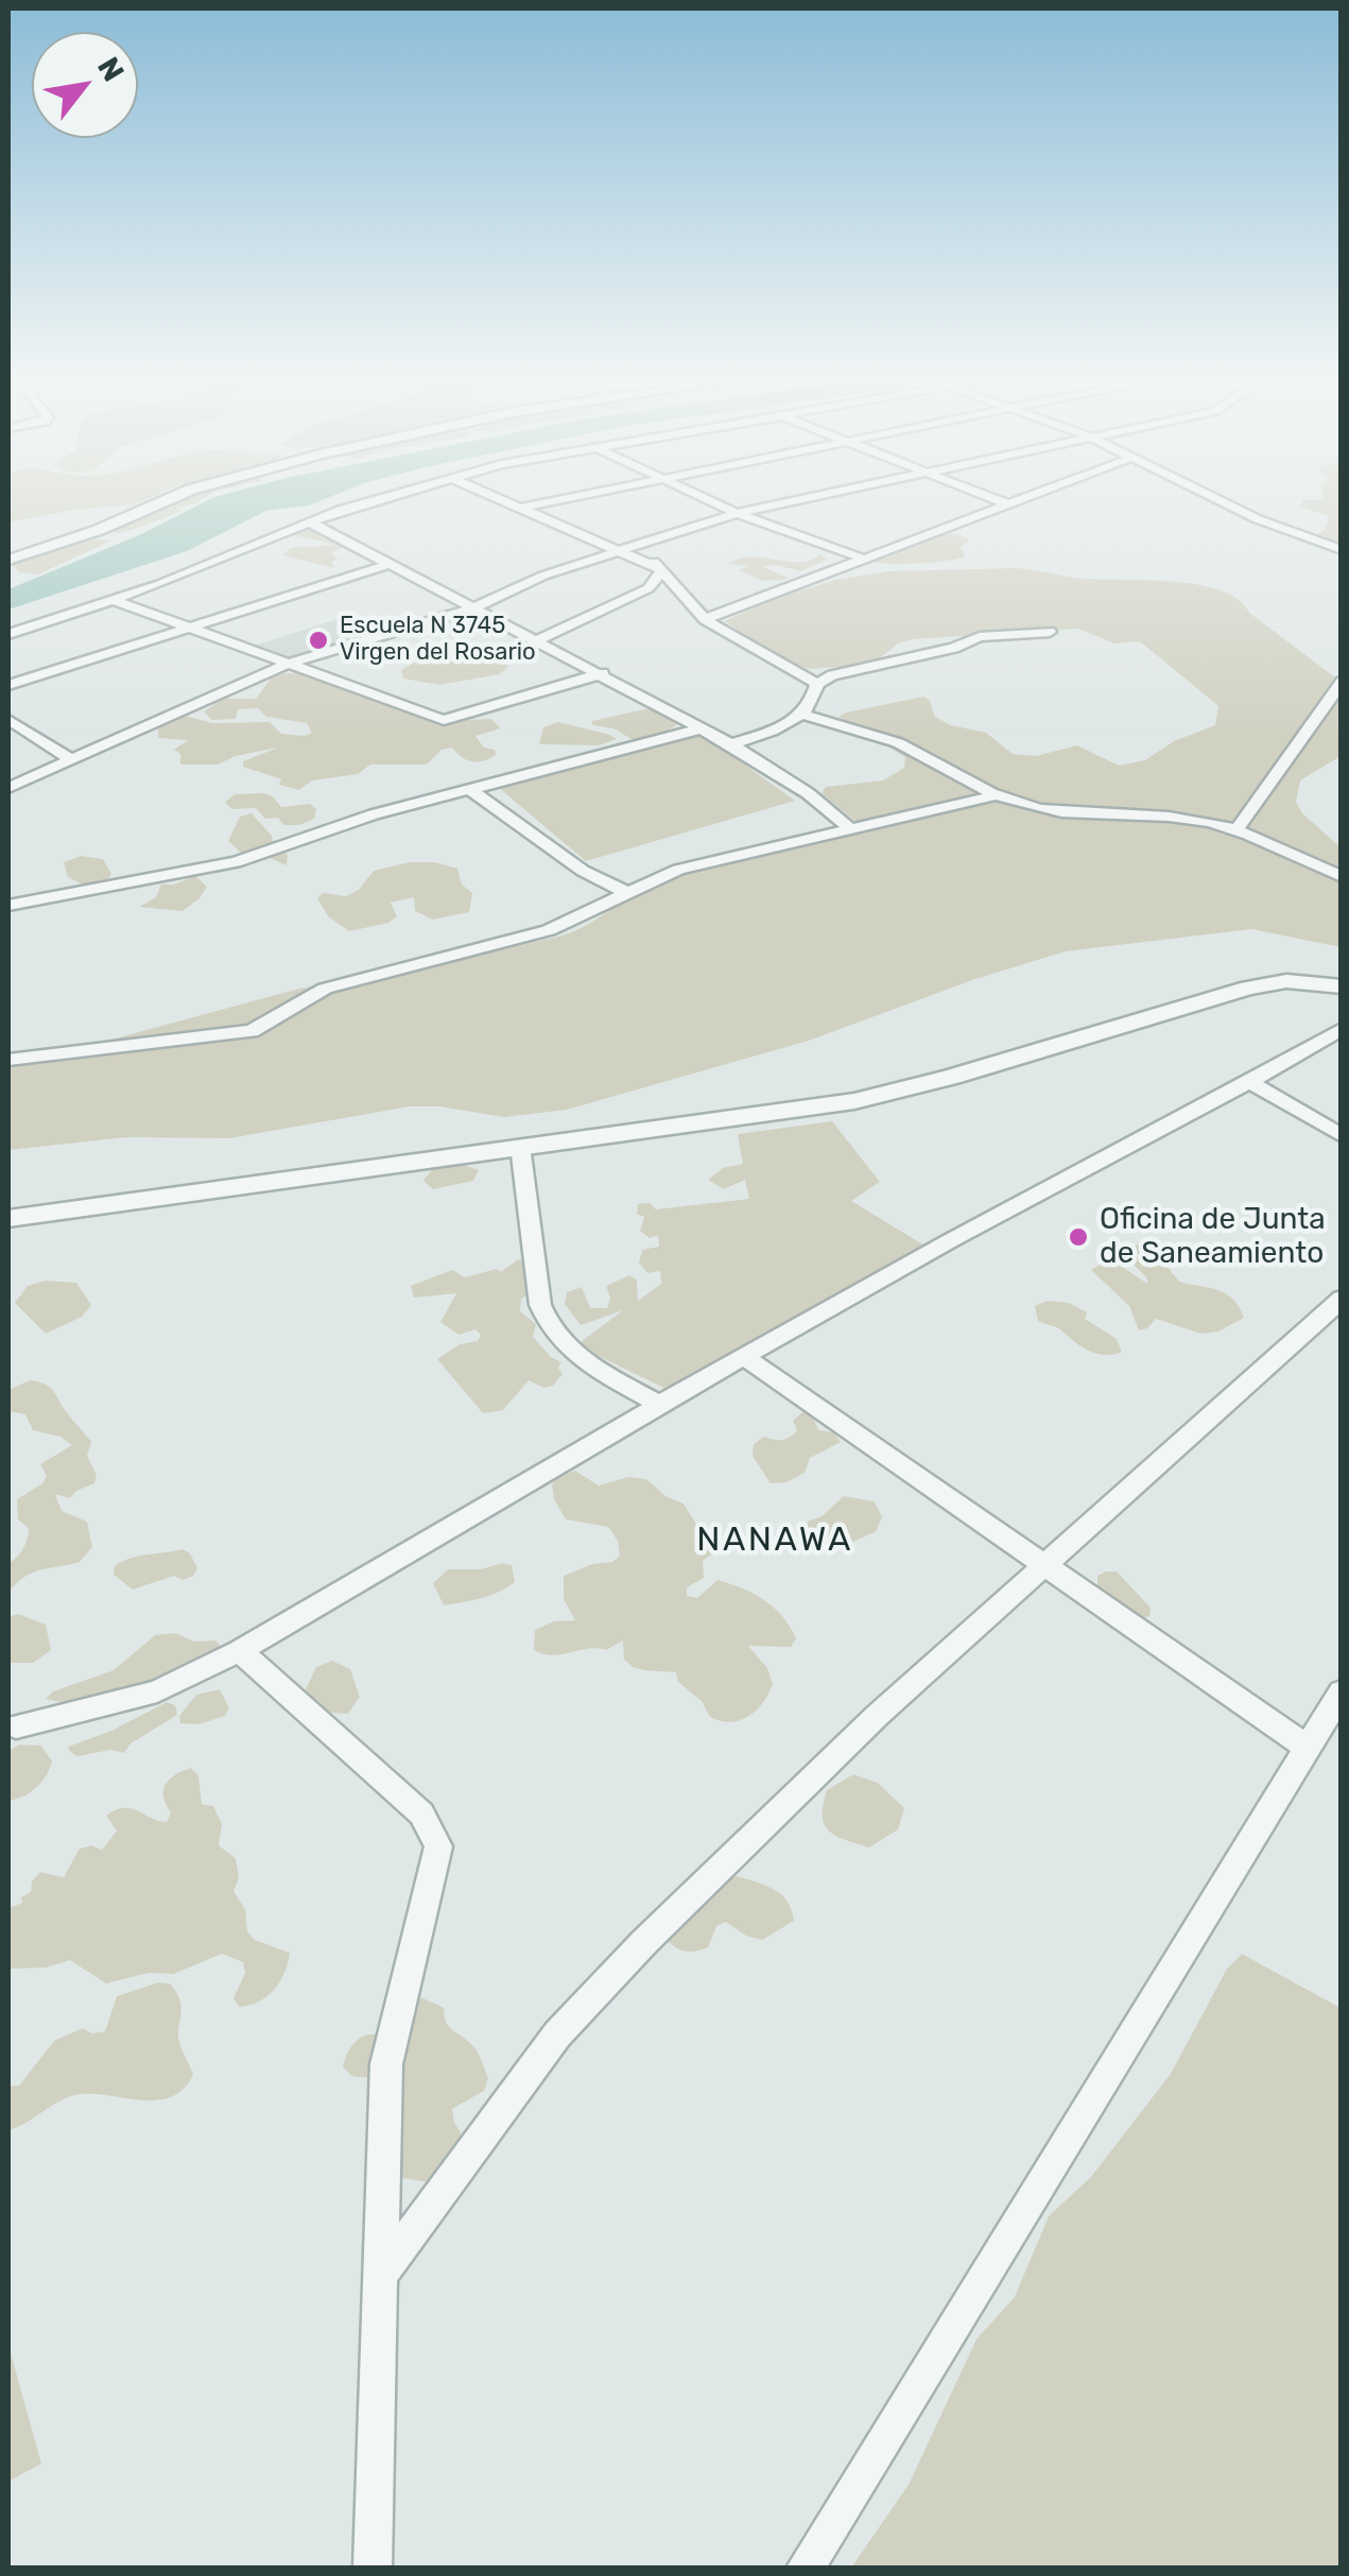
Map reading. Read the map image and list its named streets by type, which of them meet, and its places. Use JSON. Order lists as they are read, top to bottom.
{
  "districts": ["NANAWA"],
  "places": ["Escuela N 3745 Virgen del Rosario", "Oficina de Junta de Saneamiento"],
  "north": "top right"
}
